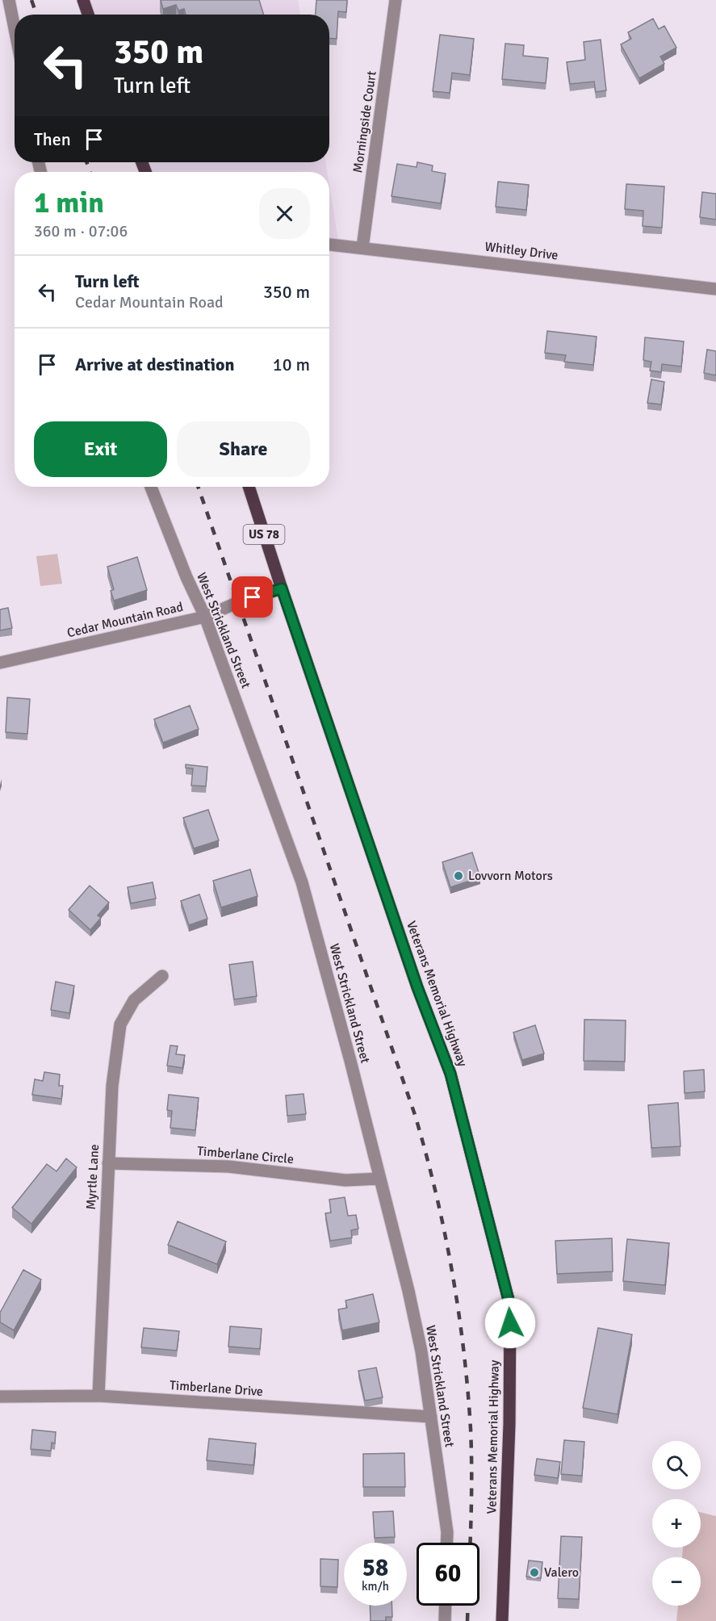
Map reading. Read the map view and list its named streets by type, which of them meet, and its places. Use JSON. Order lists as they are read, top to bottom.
{
  "streets": {
    "main road": ["US 78", "Veterans Memorial Highway"],
    "street": [
      "Morningside Court",
      "Whitley Drive",
      "Cedar Mountain Road",
      "West Strickland Street",
      "Timberlane Circle",
      "Myrtle Lane",
      "Timberlane Drive"
    ]
  },
  "crossings": [
    ["Morningside Court", "Whitley Drive"],
    ["Cedar Mountain Road", "West Strickland Street"],
    ["Cedar Mountain Road", "Veterans Memorial Highway"],
    ["West Strickland Street", "Timberlane Circle"],
    ["West Strickland Street", "Timberlane Drive"],
    ["Timberlane Circle", "Myrtle Lane"],
    ["Myrtle Lane", "Timberlane Drive"]
  ],
  "places": ["Lovvorn Motors", "Valero"],
  "page": {
    "turn": ["350 m", "Turn left"],
    "then": "Then",
    "heading": ["1 min", "360 m · 07:06"],
    "list": [
      {
        "name": "Turn left",
        "note": "Cedar Mountain Road",
        "value": "350 m"
      },
      {
        "name": "Arrive at destination",
        "value": "10 m"
      }
    ],
    "buttons": ["Exit", "Share"],
    "map_buttons": ["+", "−"],
    "speed": "58 km/h",
    "limit": "60"
  }
}
